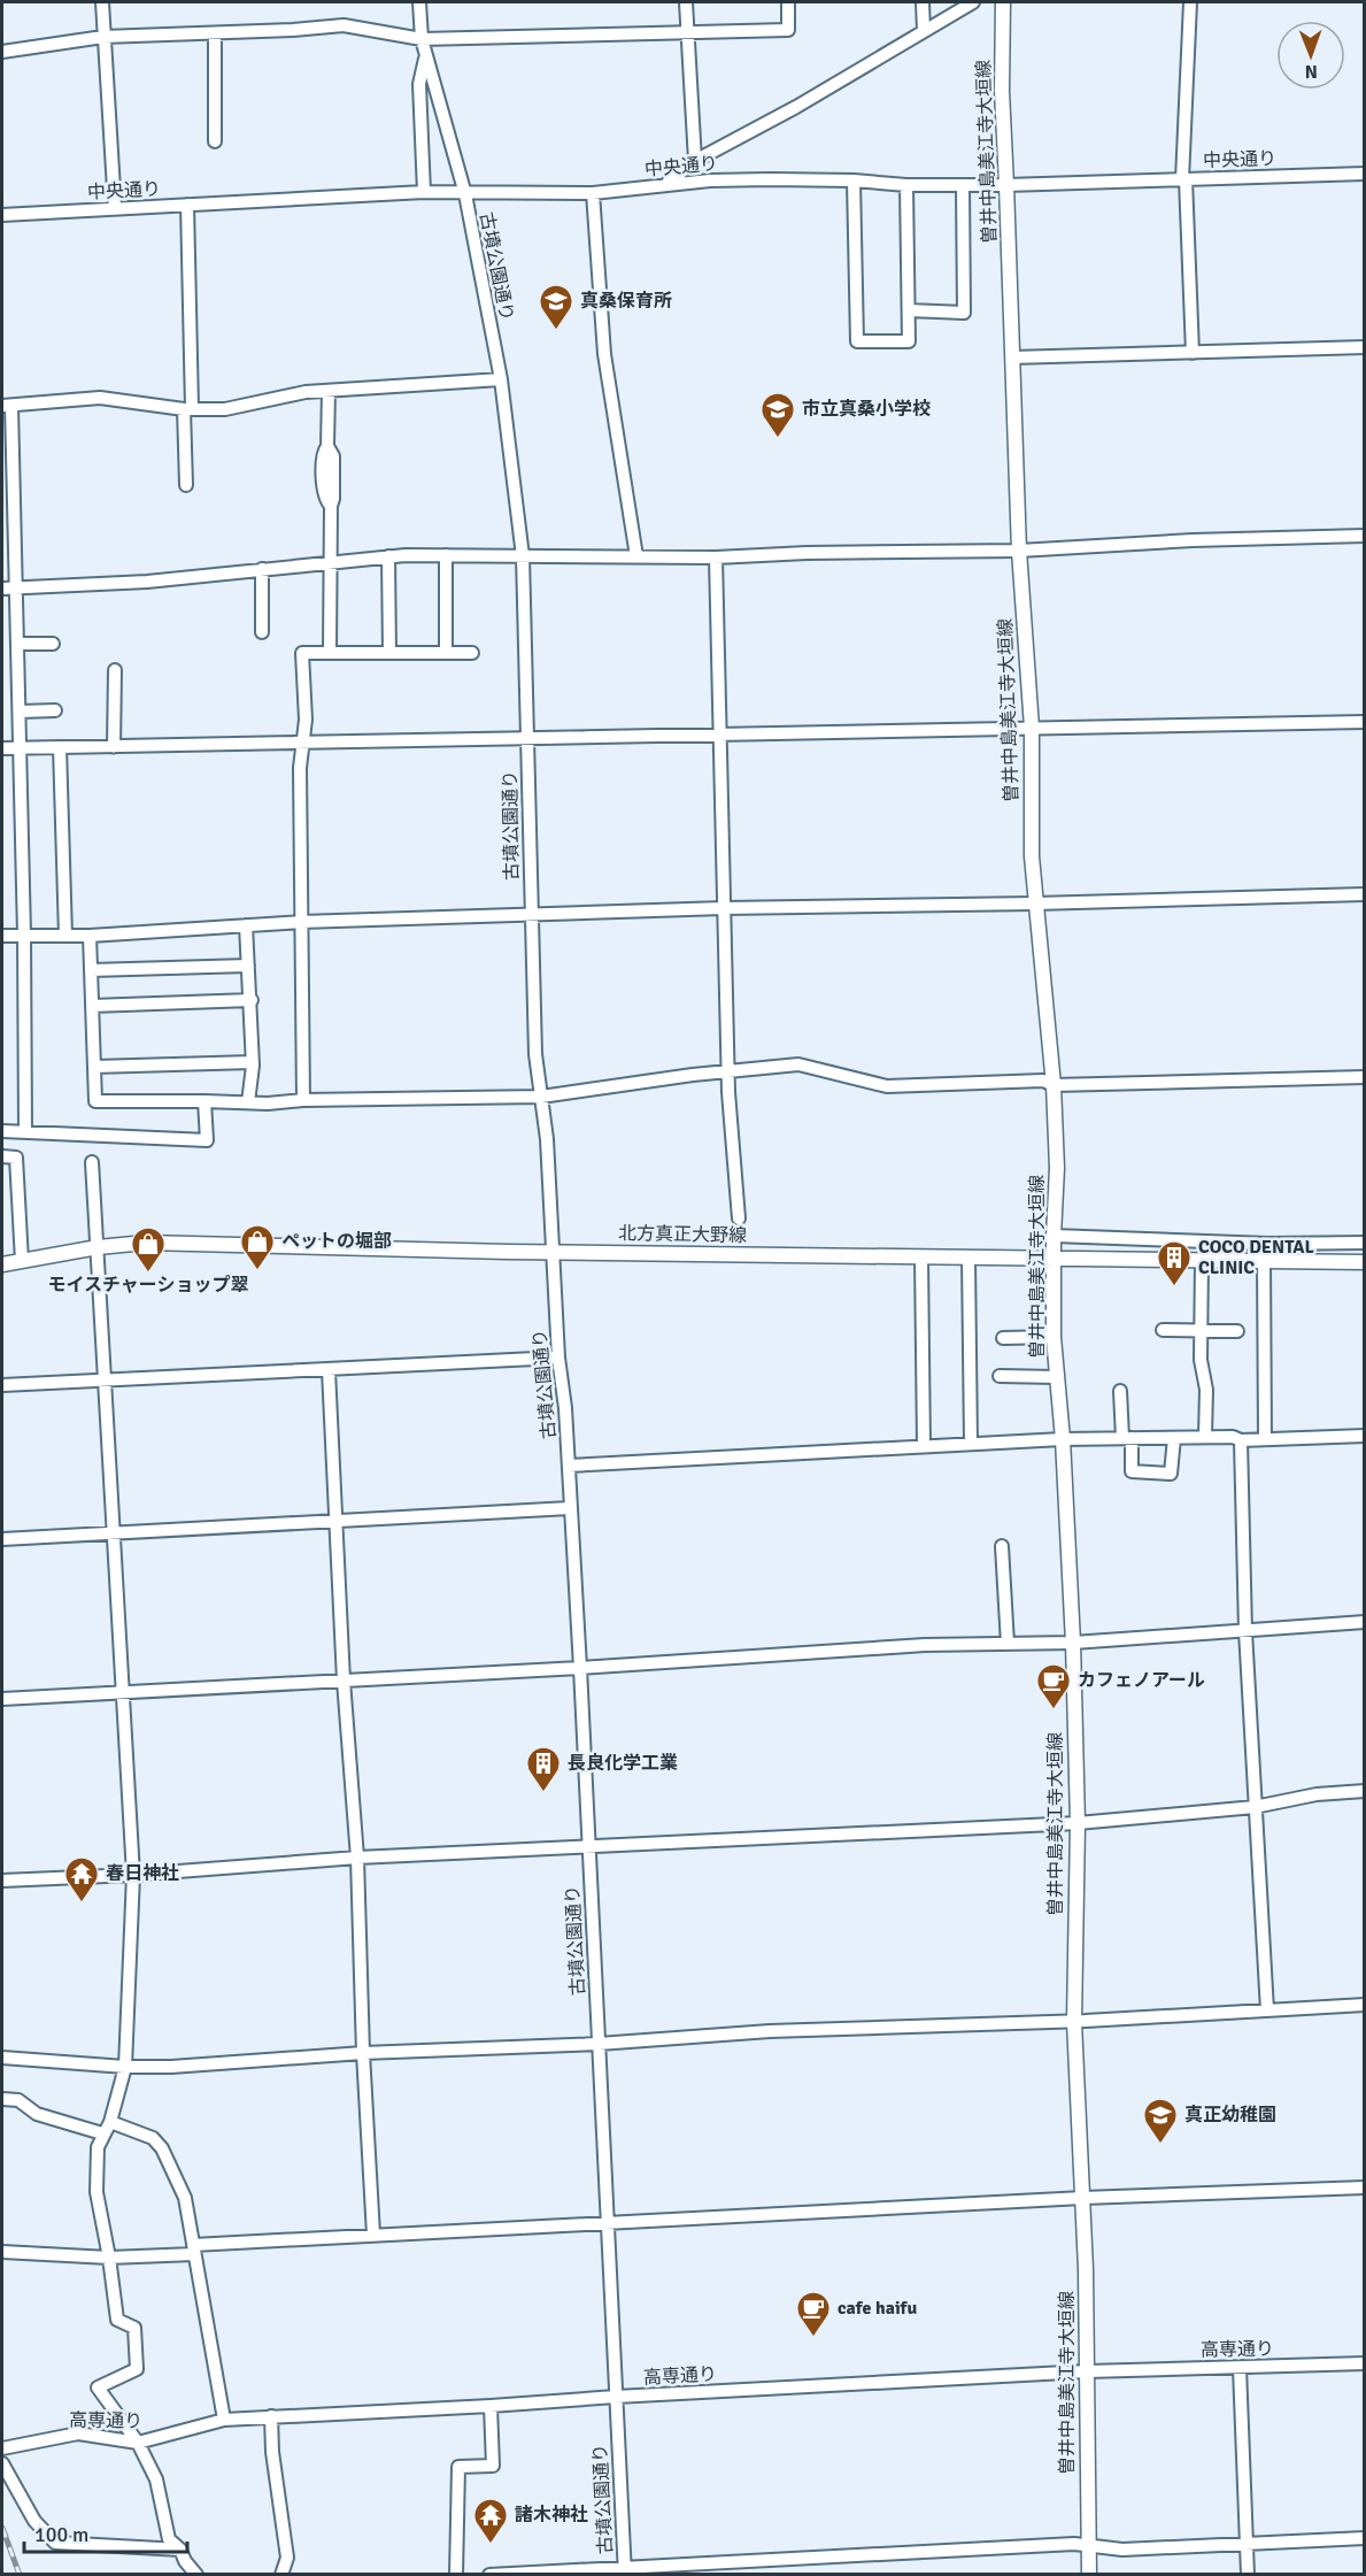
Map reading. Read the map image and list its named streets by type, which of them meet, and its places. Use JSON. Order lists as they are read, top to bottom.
{
  "streets": {
    "main road": ["曽井中島美江寺大垣線", "北方真正大野線"],
    "street": ["中央通り", "古墳公園通り", "高専通り"]
  },
  "crossings": [
    ["曽井中島美江寺大垣線", "中央通り"],
    ["曽井中島美江寺大垣線", "北方真正大野線"],
    ["曽井中島美江寺大垣線", "高専通り"],
    ["中央通り", "古墳公園通り"],
    ["古墳公園通り", "北方真正大野線"],
    ["古墳公園通り", "高専通り"]
  ],
  "places": {
    "school or university": ["真桑保育所", "市立真桑小学校", "真正幼稚園"],
    "shop": ["ペットの堀部", "モイスチャーショップ翠"],
    "building": ["COCO DENTAL CLINIC", "長良化学工業"],
    "cafe": ["カフェノアール", "cafe haifu"],
    "temple": ["春日神社", "諸木神社"]
  },
  "scale_bar": "100 m",
  "north": "bottom"
}
